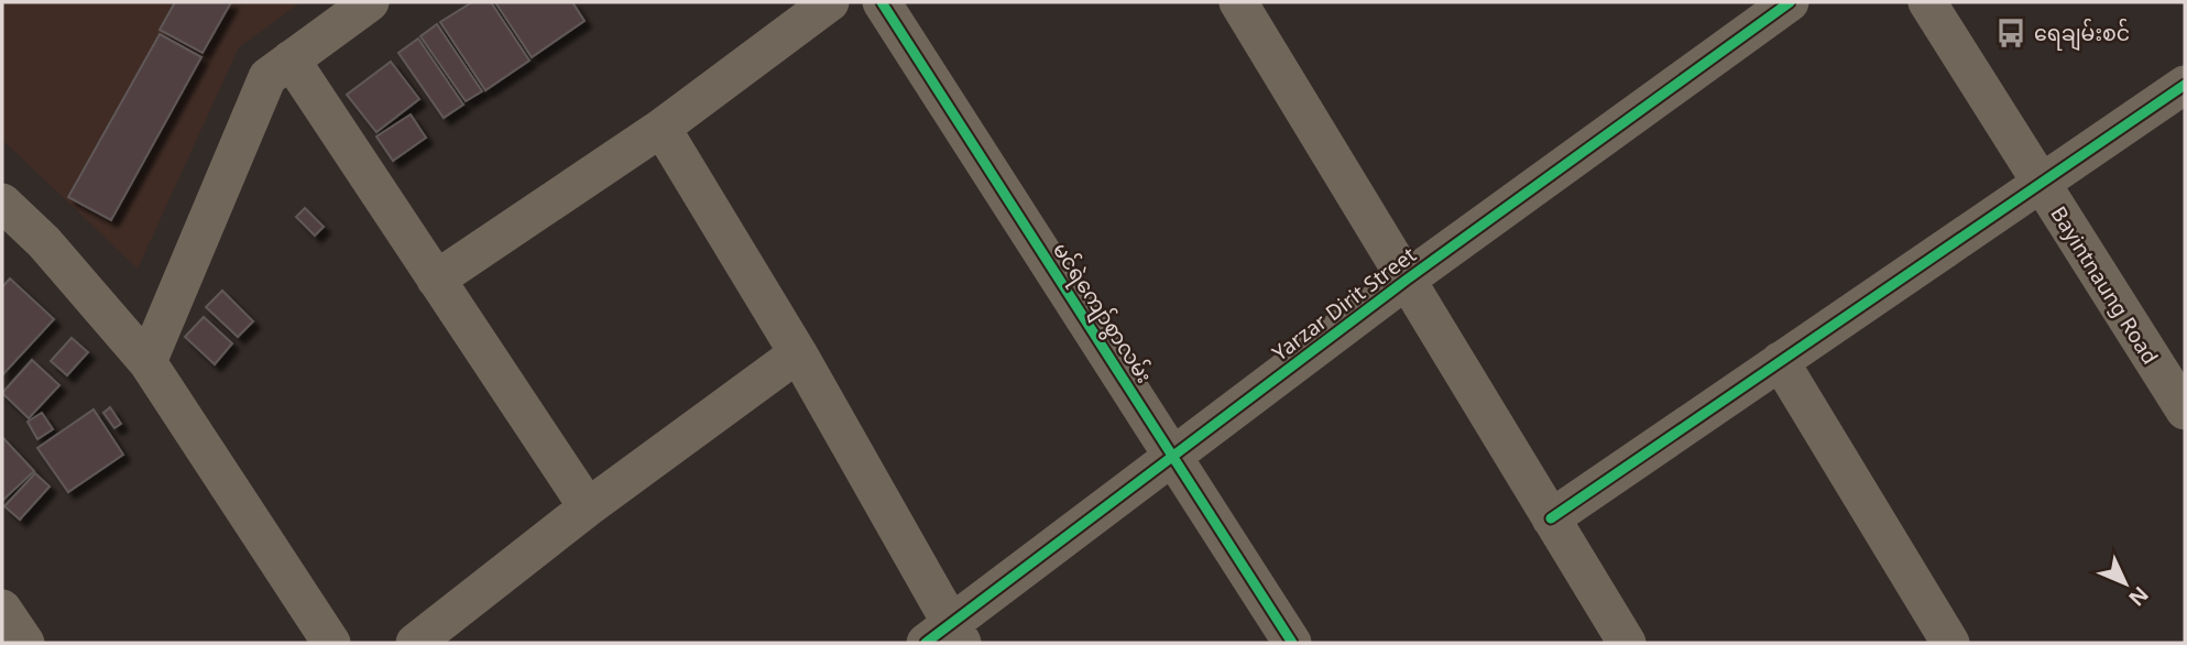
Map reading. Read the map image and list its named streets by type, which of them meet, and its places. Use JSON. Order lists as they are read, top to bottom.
{
  "streets": {
    "street": ["Bayintnaung Road", "Yarzar Dirit Street", "မင်ရဲကျော်စွာလမ်း"]
  },
  "crossings": [
    ["Yarzar Dirit Street", "မင်ရဲကျော်စွာလမ်း"]
  ],
  "places": {
    "bus stop": ["ရေချမ်းစင်"]
  },
  "north": "bottom right"
}
